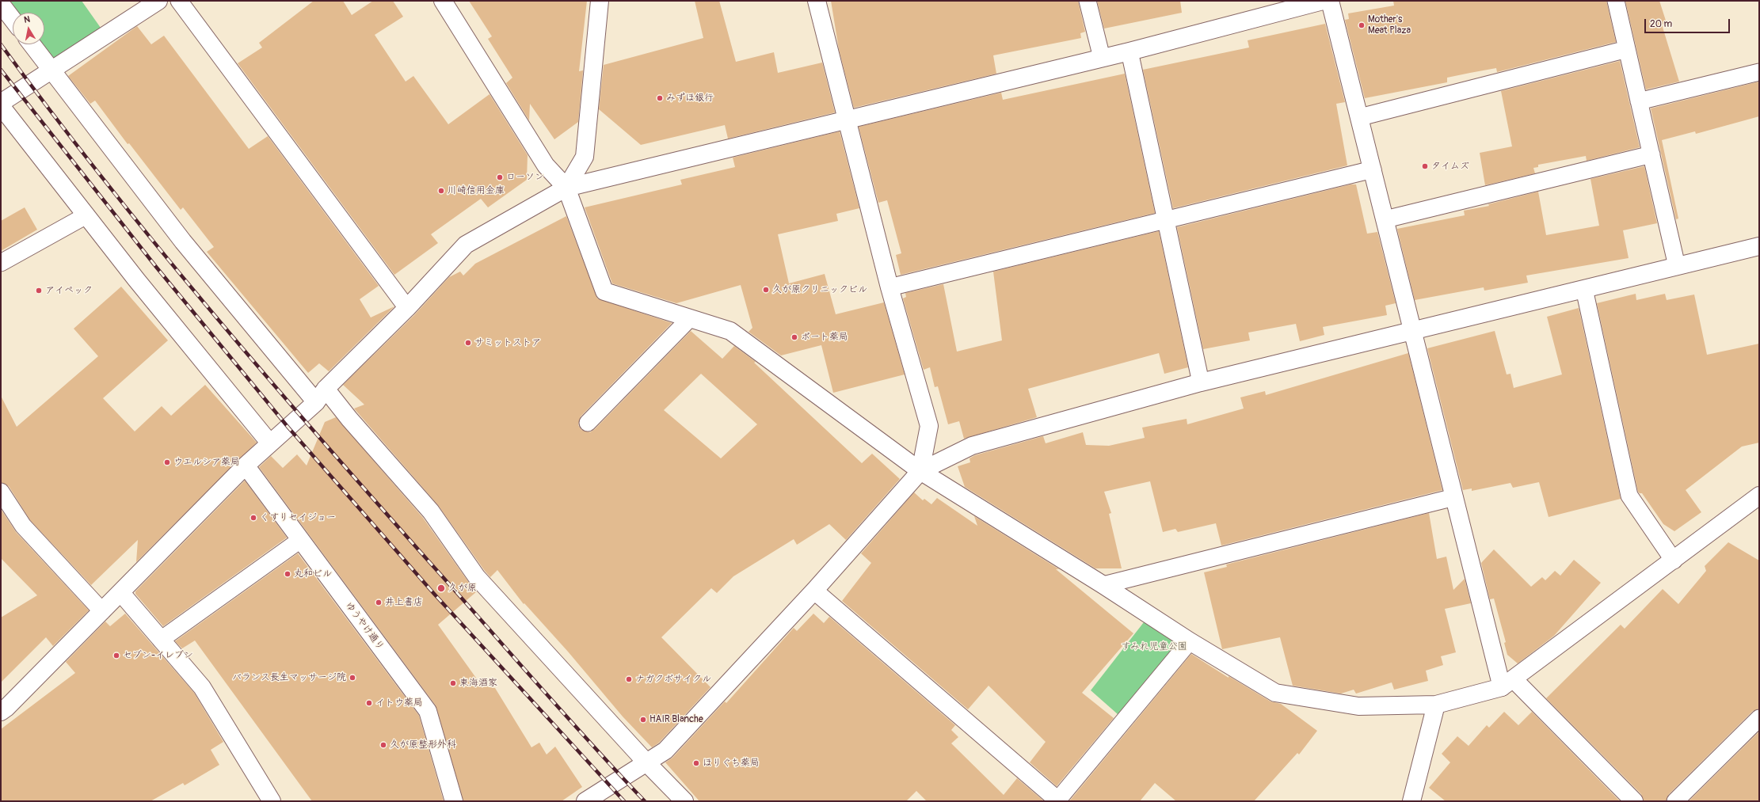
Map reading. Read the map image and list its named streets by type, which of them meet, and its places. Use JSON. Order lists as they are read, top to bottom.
{
  "streets": {
    "street": ["ゆうやけ通り"]
  },
  "parks": ["すみれ児童公園"],
  "places": [
    "Mother's Meat Plaza",
    "みずほ銀行",
    "タイムズ",
    "ローソン",
    "川崎信用金庫",
    "久が原クリニックビル",
    "アイペック",
    "ポート薬局",
    "サミットストア",
    "ウエルシア薬局",
    "くすりセイジョー",
    "丸和ビル",
    "久が原",
    "井上書店",
    "セブン-イレブン",
    "バランス長生マッサージ院",
    "ナガクボサイクル",
    "東海酒家",
    "イトウ薬局",
    "HAIR Blanche",
    "久が原整形外科",
    "ほりぐち薬局"
  ],
  "scale_bar": "20 m",
  "north": "top"
}
